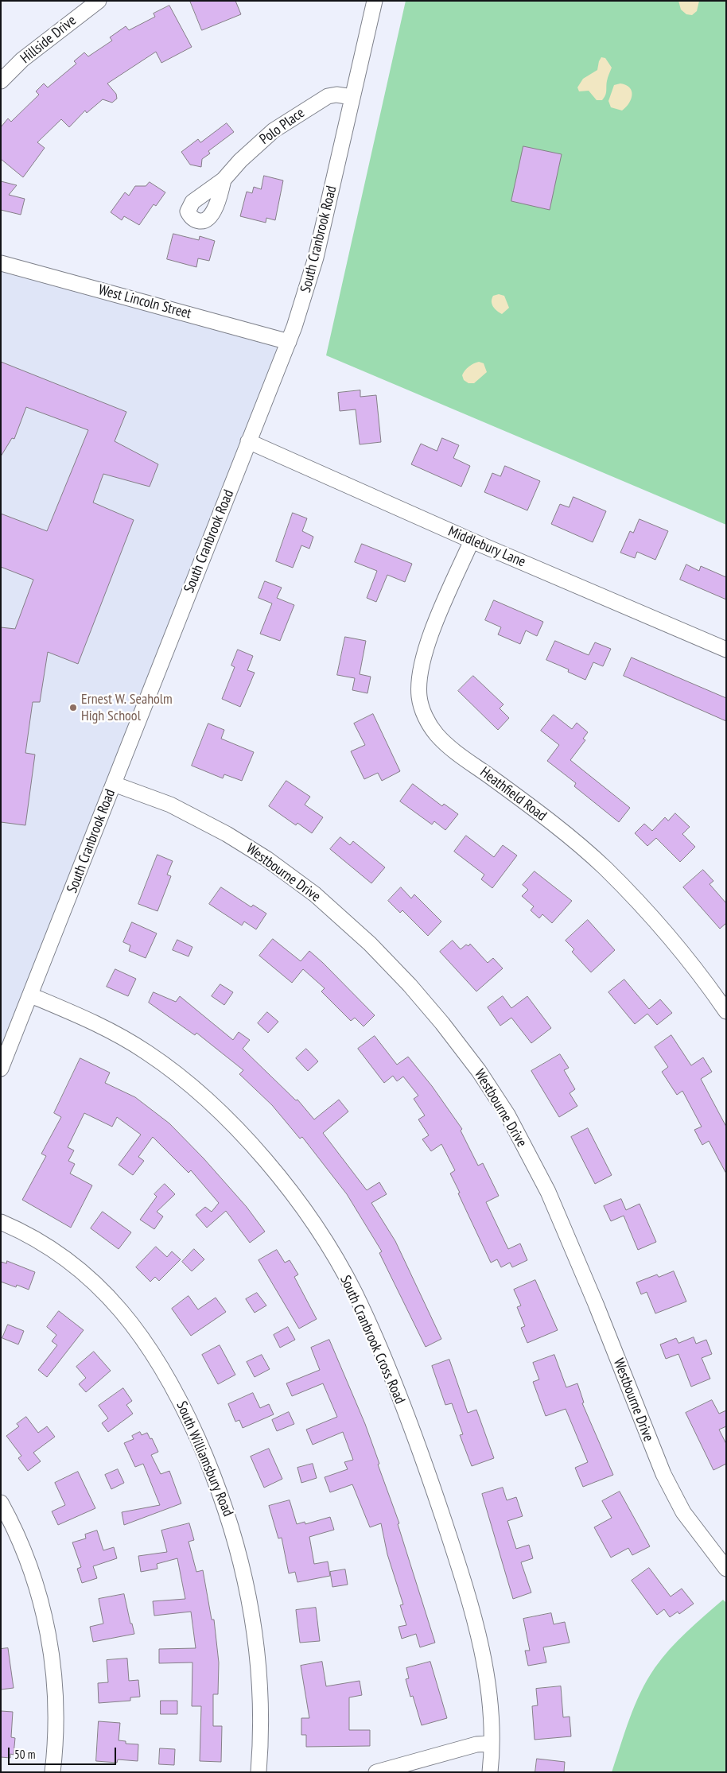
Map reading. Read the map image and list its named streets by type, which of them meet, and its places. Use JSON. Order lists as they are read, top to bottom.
{
  "streets": {
    "street": [
      "Hillside Drive",
      "Polo Place",
      "South Cranbrook Road",
      "West Lincoln Street",
      "Middlebury Lane",
      "Heathfield Road",
      "Westbourne Drive",
      "South Cranbrook Cross Road",
      "South Williamsbury Road"
    ]
  },
  "crossings": [
    ["Polo Place", "South Cranbrook Road"],
    ["South Cranbrook Road", "West Lincoln Street"],
    ["South Cranbrook Road", "Middlebury Lane"],
    ["South Cranbrook Road", "Westbourne Drive"],
    ["South Cranbrook Road", "South Cranbrook Cross Road"],
    ["Middlebury Lane", "Heathfield Road"]
  ],
  "places": ["Ernest W. Seaholm High School"],
  "scale_bar": "50 m"
}
